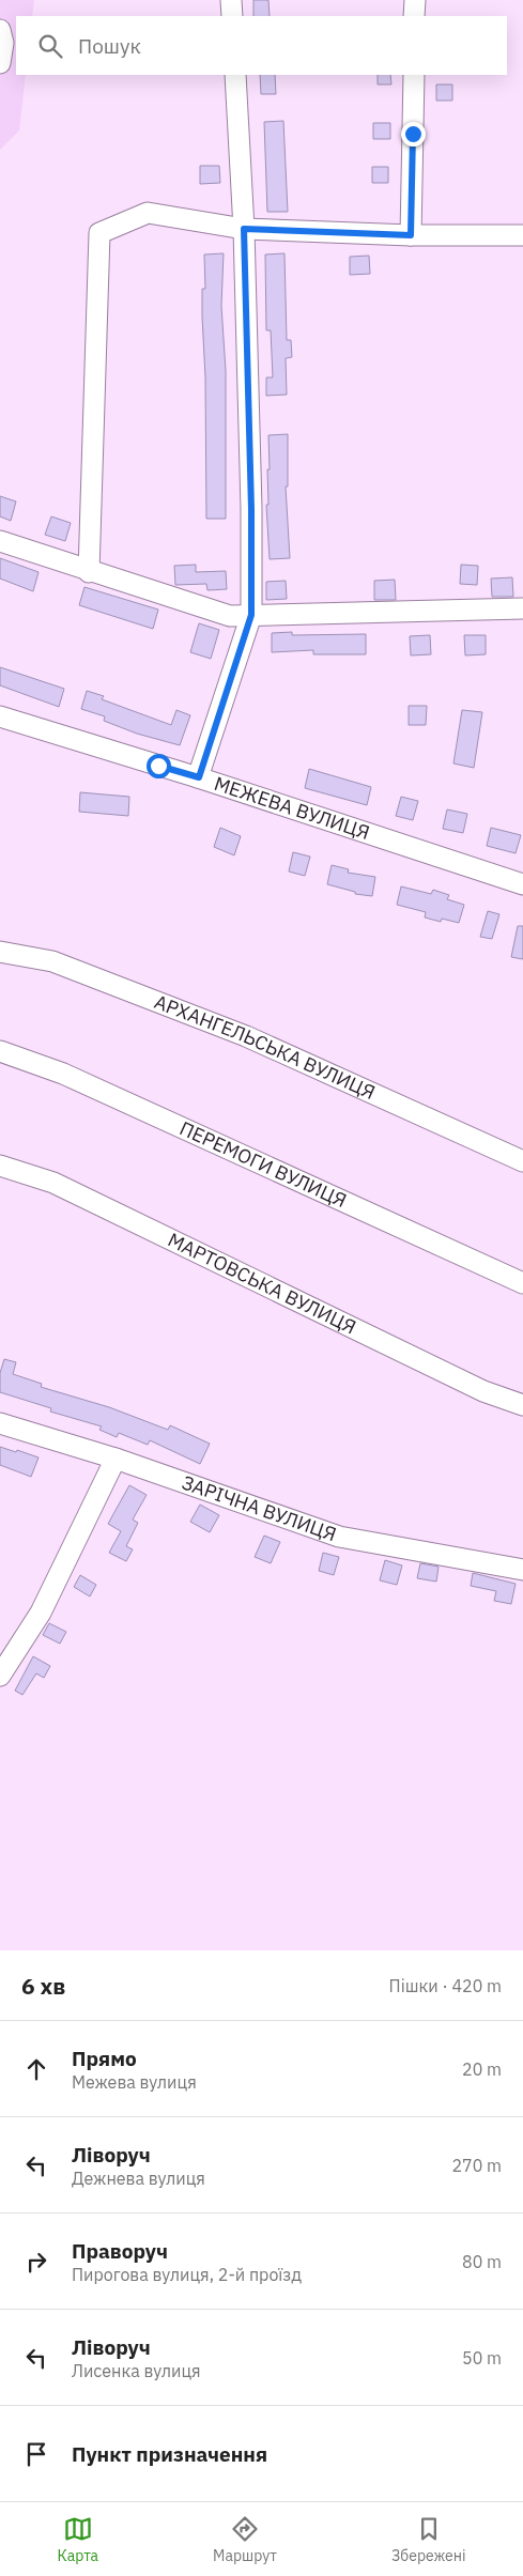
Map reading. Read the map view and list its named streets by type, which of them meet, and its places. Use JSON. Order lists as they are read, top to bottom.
{
  "streets": {
    "street": [
      "МЕЖЕВА ВУЛИЦЯ",
      "АРХАНГЕЛЬСЬКА ВУЛИЦЯ",
      "ПЕРЕМОГИ ВУЛИЦЯ",
      "МАРТОВСЬКА ВУЛИЦЯ",
      "ЗАРІЧНА ВУЛИЦЯ"
    ]
  },
  "page": {
    "search": "Пошук",
    "heading": ["6 хв", "Пішки · 420 m"],
    "list": [
      ["Прямо", "Межева вулиця", "20 m"],
      ["Ліворуч", "Дежнева вулиця", "270 m"],
      ["Праворуч", "Пирогова вулиця, 2-й проїзд", "80 m"],
      ["Ліворуч", "Лисенка вулиця", "50 m"],
      "Пункт призначення"
    ],
    "nav": ["Карта", "Маршрут", "Збережені"]
  }
}
